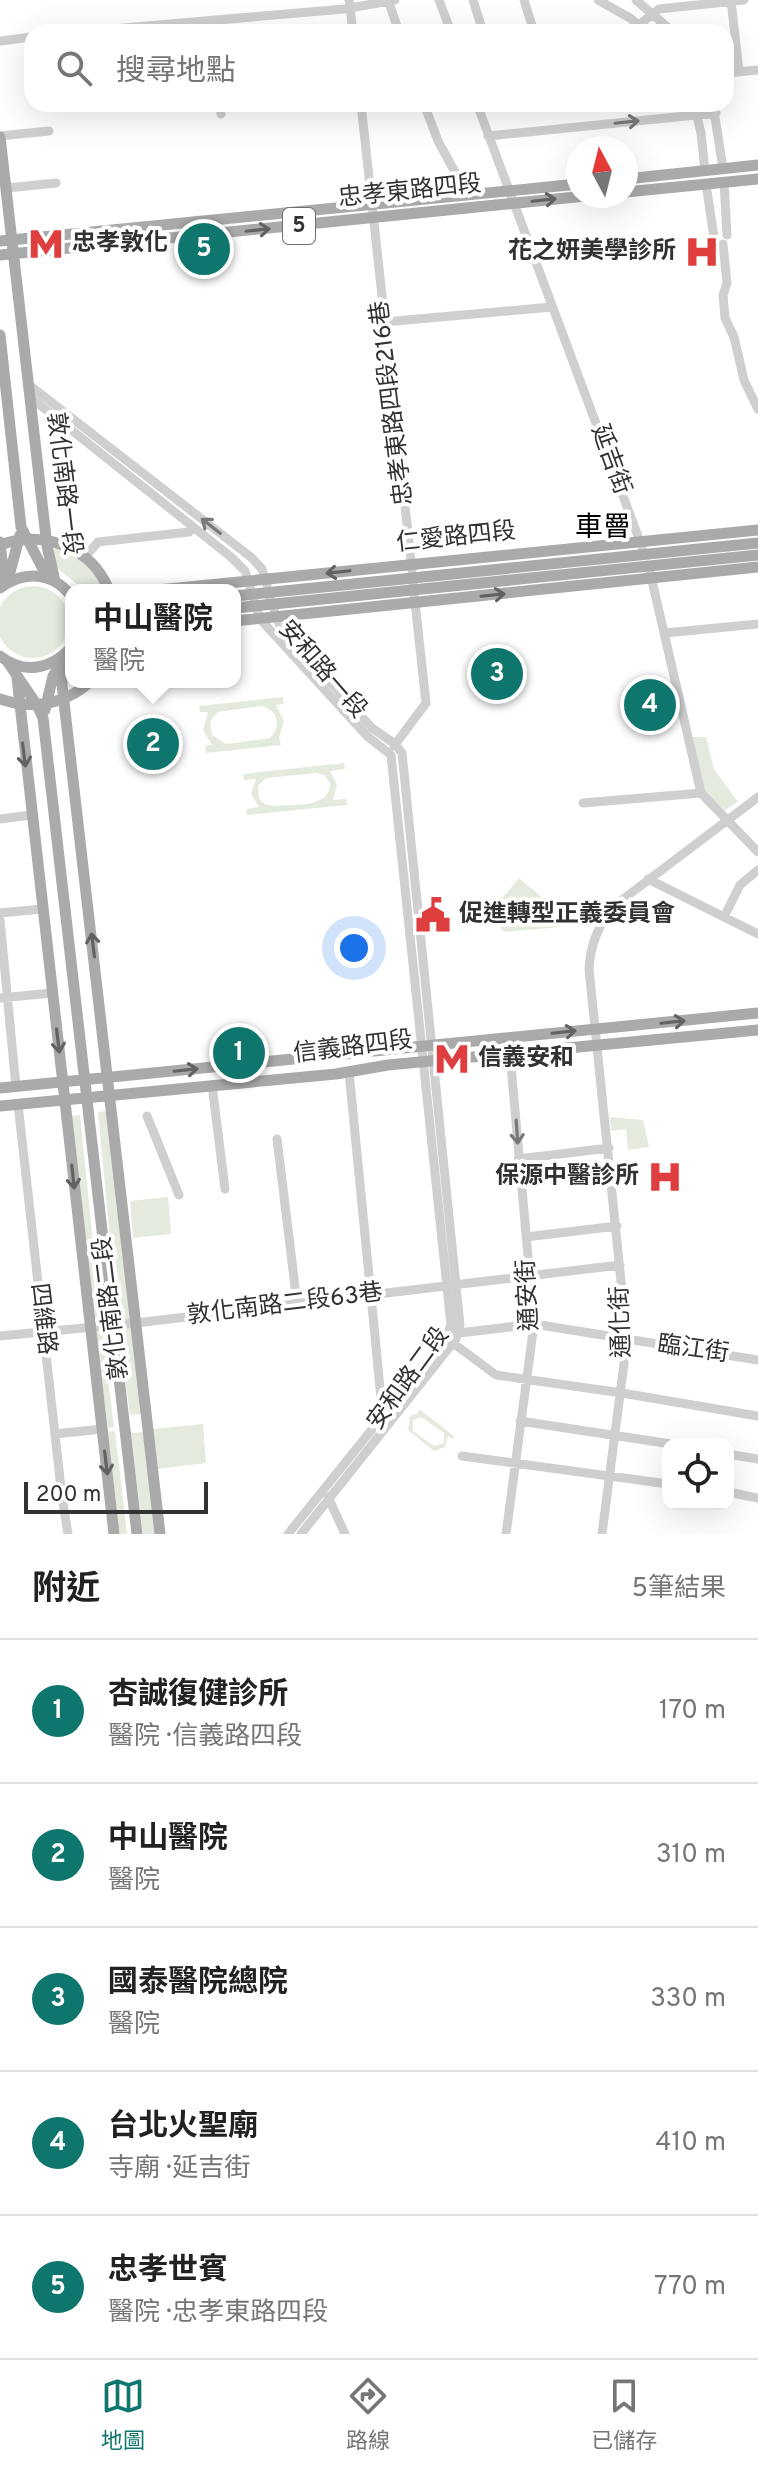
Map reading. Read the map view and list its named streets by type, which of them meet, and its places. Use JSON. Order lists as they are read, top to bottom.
{
  "streets": {
    "main road": [
      "忠孝東路四段",
      "5",
      "敦化南路一段",
      "仁愛路四段",
      "信義路四段",
      "敦化南路二段"
    ],
    "street": [
      "忠孝東路四段216巷",
      "延吉街",
      "安和路一段",
      "通安街",
      "敦化南路二段63巷",
      "四維路",
      "通化街",
      "臨江街",
      "安和路二段"
    ]
  },
  "crossings": [
    ["忠孝東路四段", "忠孝東路四段216巷"],
    ["忠孝東路四段", "延吉街"],
    ["忠孝東路四段", "敦化南路一段"],
    ["忠孝東路四段216巷", "仁愛路四段"],
    ["忠孝東路四段216巷", "安和路一段"],
    ["延吉街", "仁愛路四段"],
    ["敦化南路一段", "安和路一段"],
    ["仁愛路四段", "安和路一段"],
    ["信義路四段", "通安街"],
    ["信義路四段", "敦化南路二段"],
    ["信義路四段", "四維路"],
    ["信義路四段", "通化街"],
    ["信義路四段", "安和路二段"],
    ["通安街", "敦化南路二段63巷"],
    ["通安街", "臨江街"],
    ["敦化南路二段63巷", "敦化南路二段"],
    ["敦化南路二段63巷", "四維路"],
    ["敦化南路二段63巷", "通化街"],
    ["敦化南路二段63巷", "安和路二段"],
    ["通化街", "臨江街"],
    ["臨江街", "安和路二段"]
  ],
  "districts": ["車罾"],
  "places": {
    "metro station": ["忠孝敦化", "信義安和"],
    "hospital": ["花之妍美學診所", "保源中醫診所"],
    "public building": ["促進轉型正義委員會"]
  },
  "scale_bar": "200 m",
  "north": "top",
  "page": {
    "search": "搜尋地點",
    "pins": [
      "5",
      "3",
      "4",
      "2",
      "1"
    ],
    "popup": ["中山醫院", "醫院"],
    "scale": "200 m",
    "heading": ["附近", "5筆結果"],
    "list": [
      {
        "mark": "1",
        "name": "杏誠復健診所",
        "note": "醫院 · 信義路四段",
        "value": "170 m"
      },
      {
        "mark": "2",
        "name": "中山醫院",
        "note": "醫院",
        "value": "310 m"
      },
      {
        "mark": "3",
        "name": "國泰醫院總院",
        "note": "醫院",
        "value": "330 m"
      },
      {
        "mark": "4",
        "name": "台北火聖廟",
        "note": "寺廟 · 延吉街",
        "value": "410 m"
      },
      {
        "mark": "5",
        "name": "忠孝世賓",
        "note": "醫院 · 忠孝東路四段",
        "value": "770 m"
      }
    ],
    "nav": ["地圖", "路線", "已儲存"]
  }
}
